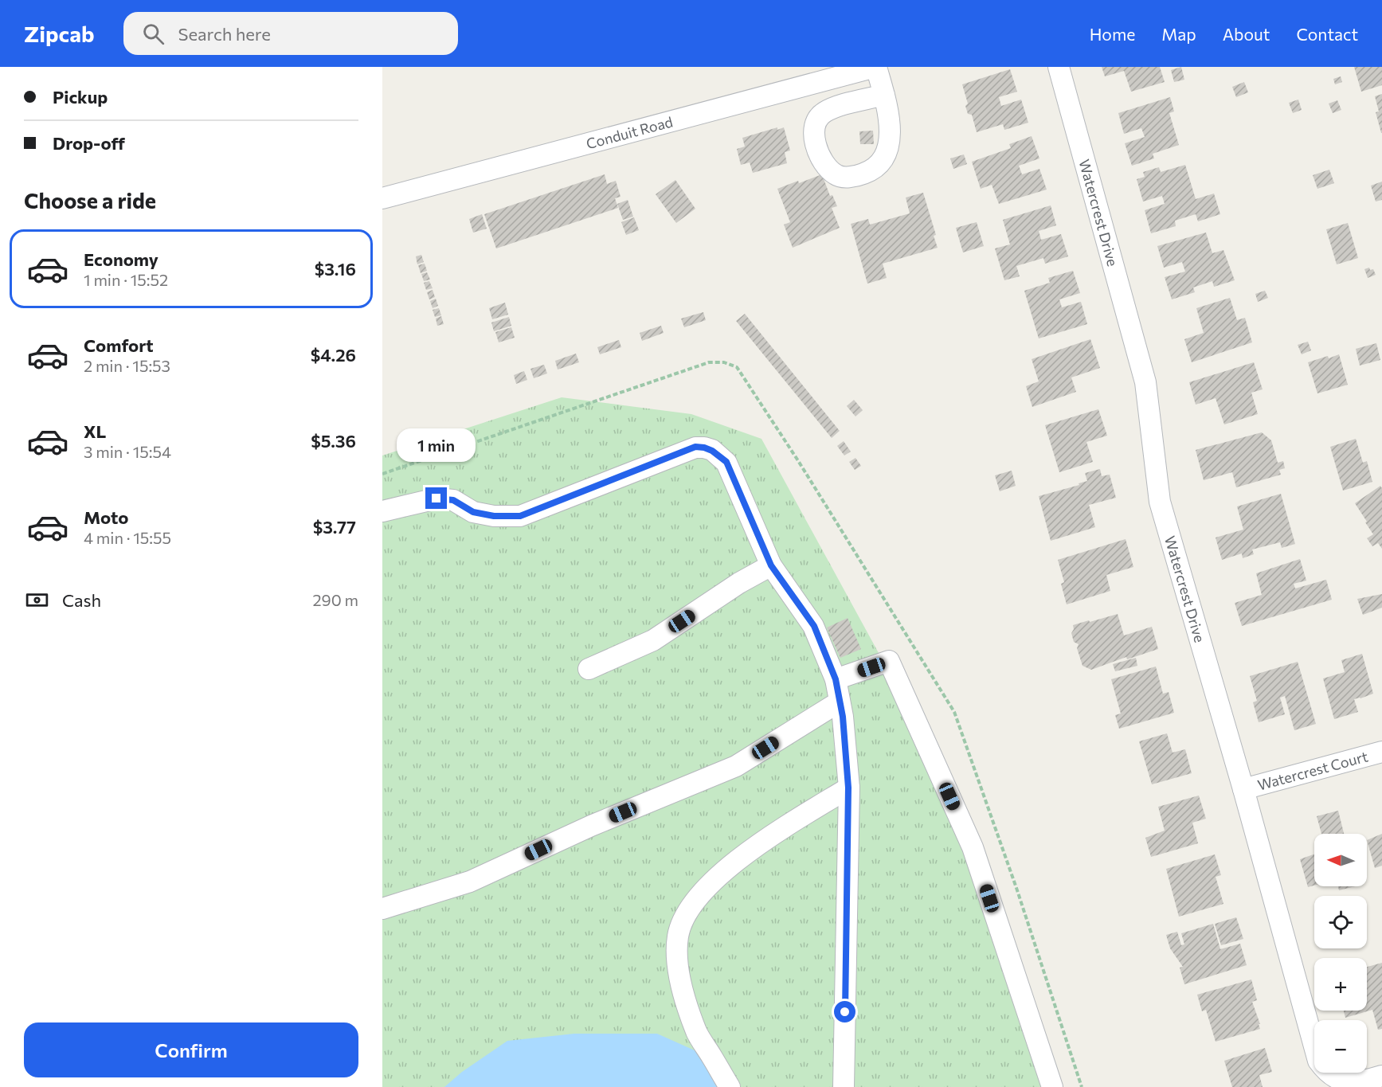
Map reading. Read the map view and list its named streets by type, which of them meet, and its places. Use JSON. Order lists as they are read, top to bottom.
{
  "streets": {
    "street": ["Conduit Road", "Watercrest Drive", "Watercrest Court"]
  },
  "crossings": [
    ["Watercrest Drive", "Watercrest Court"]
  ],
  "north": "left",
  "page": {
    "header": "Zipcab",
    "search": "Search here",
    "nav": [
      "Home",
      "Map",
      "About",
      "Contact"
    ],
    "banner": ["Pickup", "Drop-off"],
    "heading": "Choose a ride",
    "list": [
      {
        "name": "Economy",
        "note": "1 min · 15:52",
        "value": "$3.16"
      },
      {
        "name": "Comfort",
        "note": "2 min · 15:53",
        "value": "$4.26"
      },
      {
        "name": "XL",
        "note": "3 min · 15:54",
        "value": "$5.36"
      },
      {
        "name": "Moto",
        "note": "4 min · 15:55",
        "value": "$3.77"
      }
    ],
    "bubble": "1 min",
    "pay": ["Cash", "290 m"],
    "map_buttons": ["+", "−"],
    "buttons": "Confirm"
  }
}
